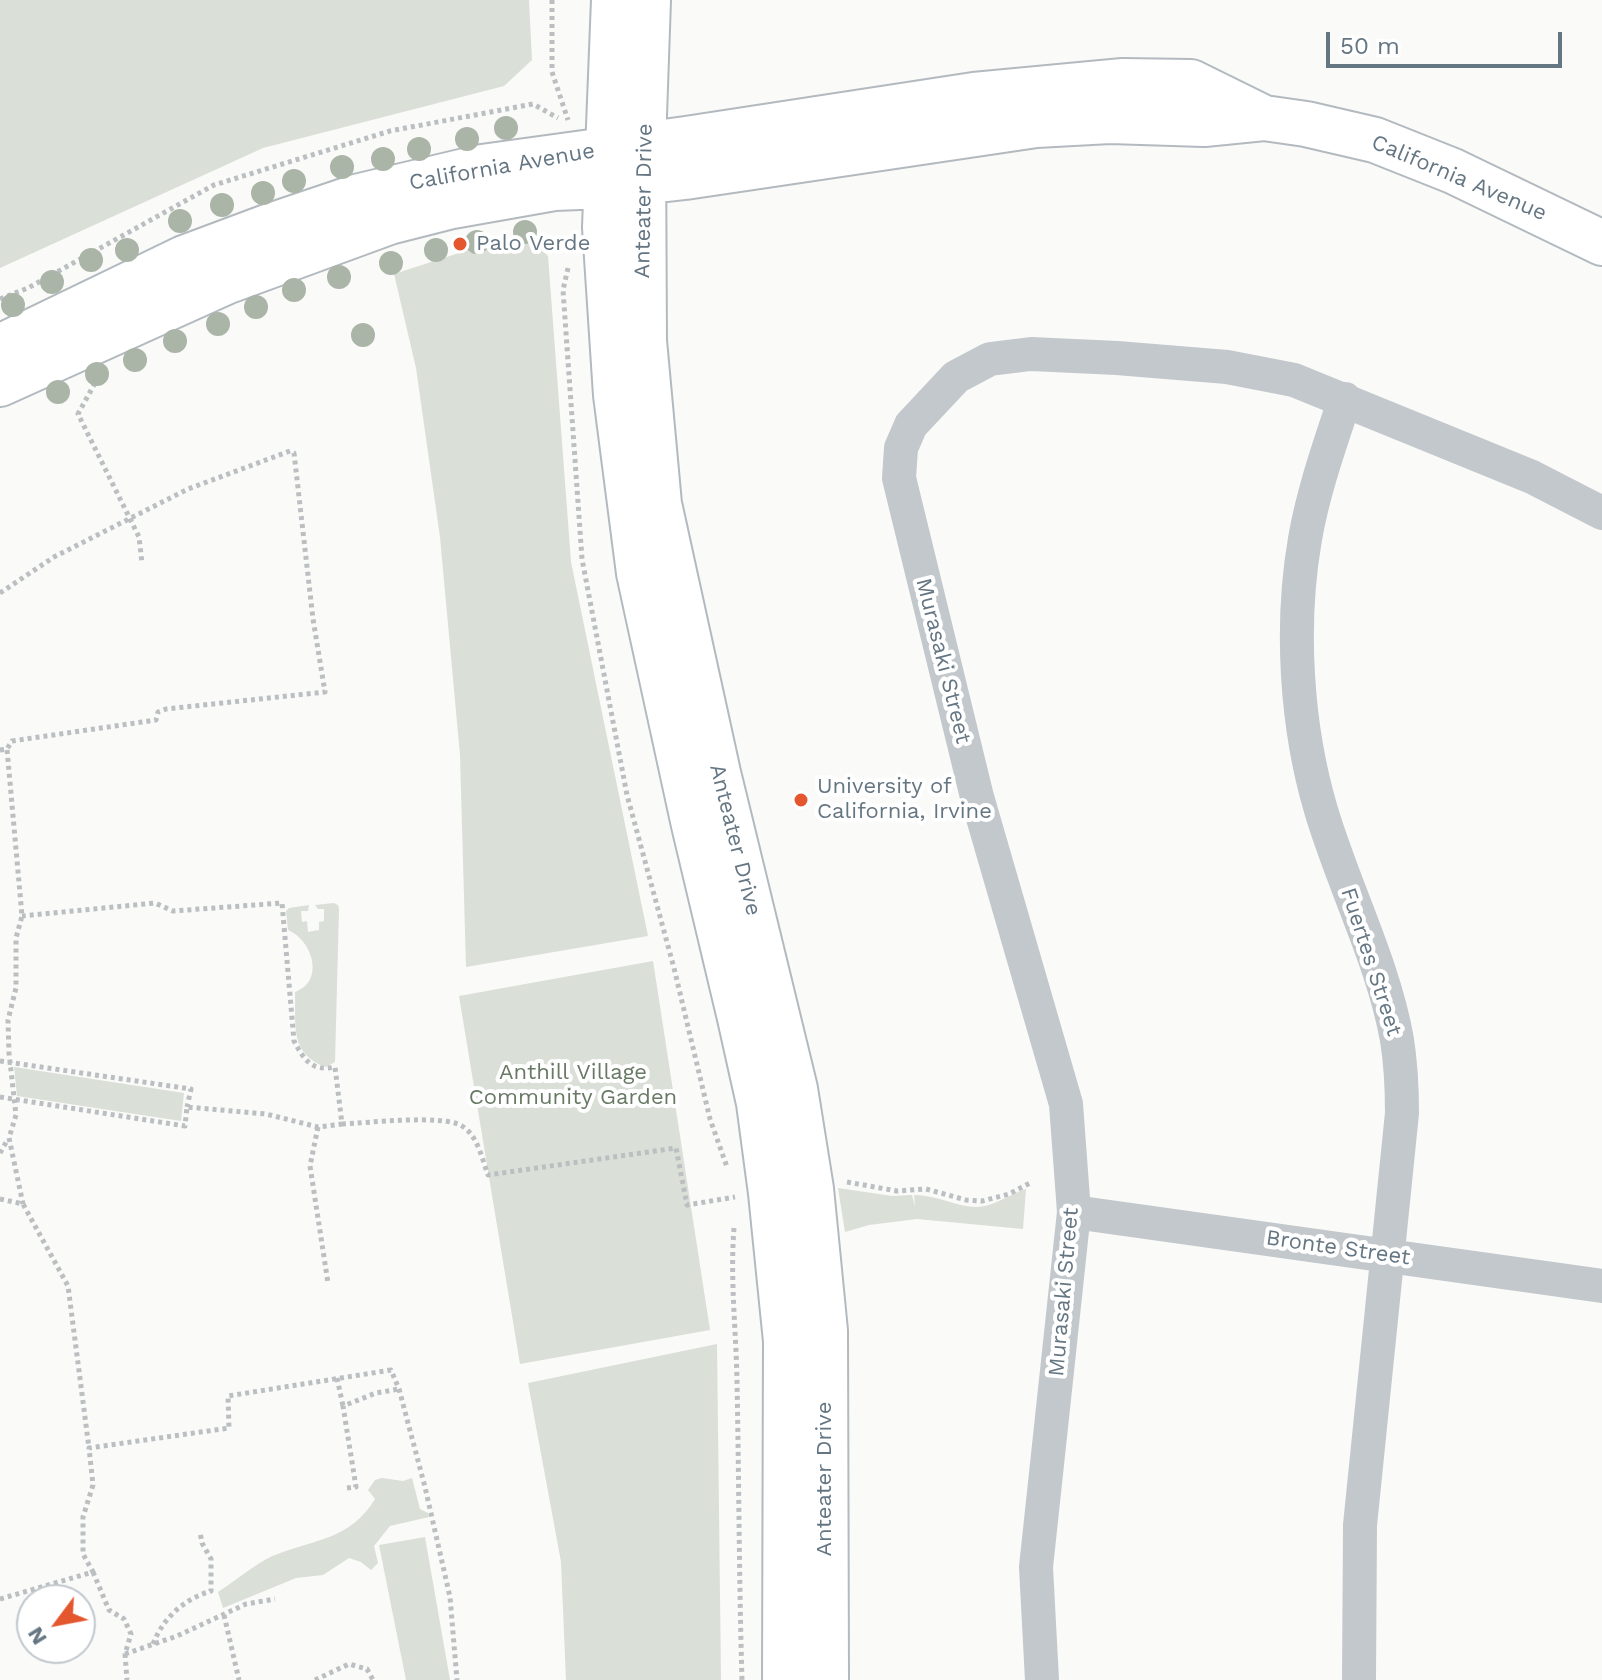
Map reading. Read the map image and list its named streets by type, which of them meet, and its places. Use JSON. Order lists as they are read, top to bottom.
{
  "streets": {
    "main road": ["California Avenue", "Anteater Drive"],
    "street": ["Murasaki Street", "Fuertes Street", "Bronte Street"]
  },
  "crossings": [
    ["California Avenue", "Anteater Drive"],
    ["Murasaki Street", "Fuertes Street"],
    ["Murasaki Street", "Bronte Street"],
    ["Fuertes Street", "Bronte Street"]
  ],
  "parks": ["Anthill Village Community Garden"],
  "places": ["Palo Verde", "University of California, Irvine"],
  "scale_bar": "50 m",
  "north": "bottom left"
}
